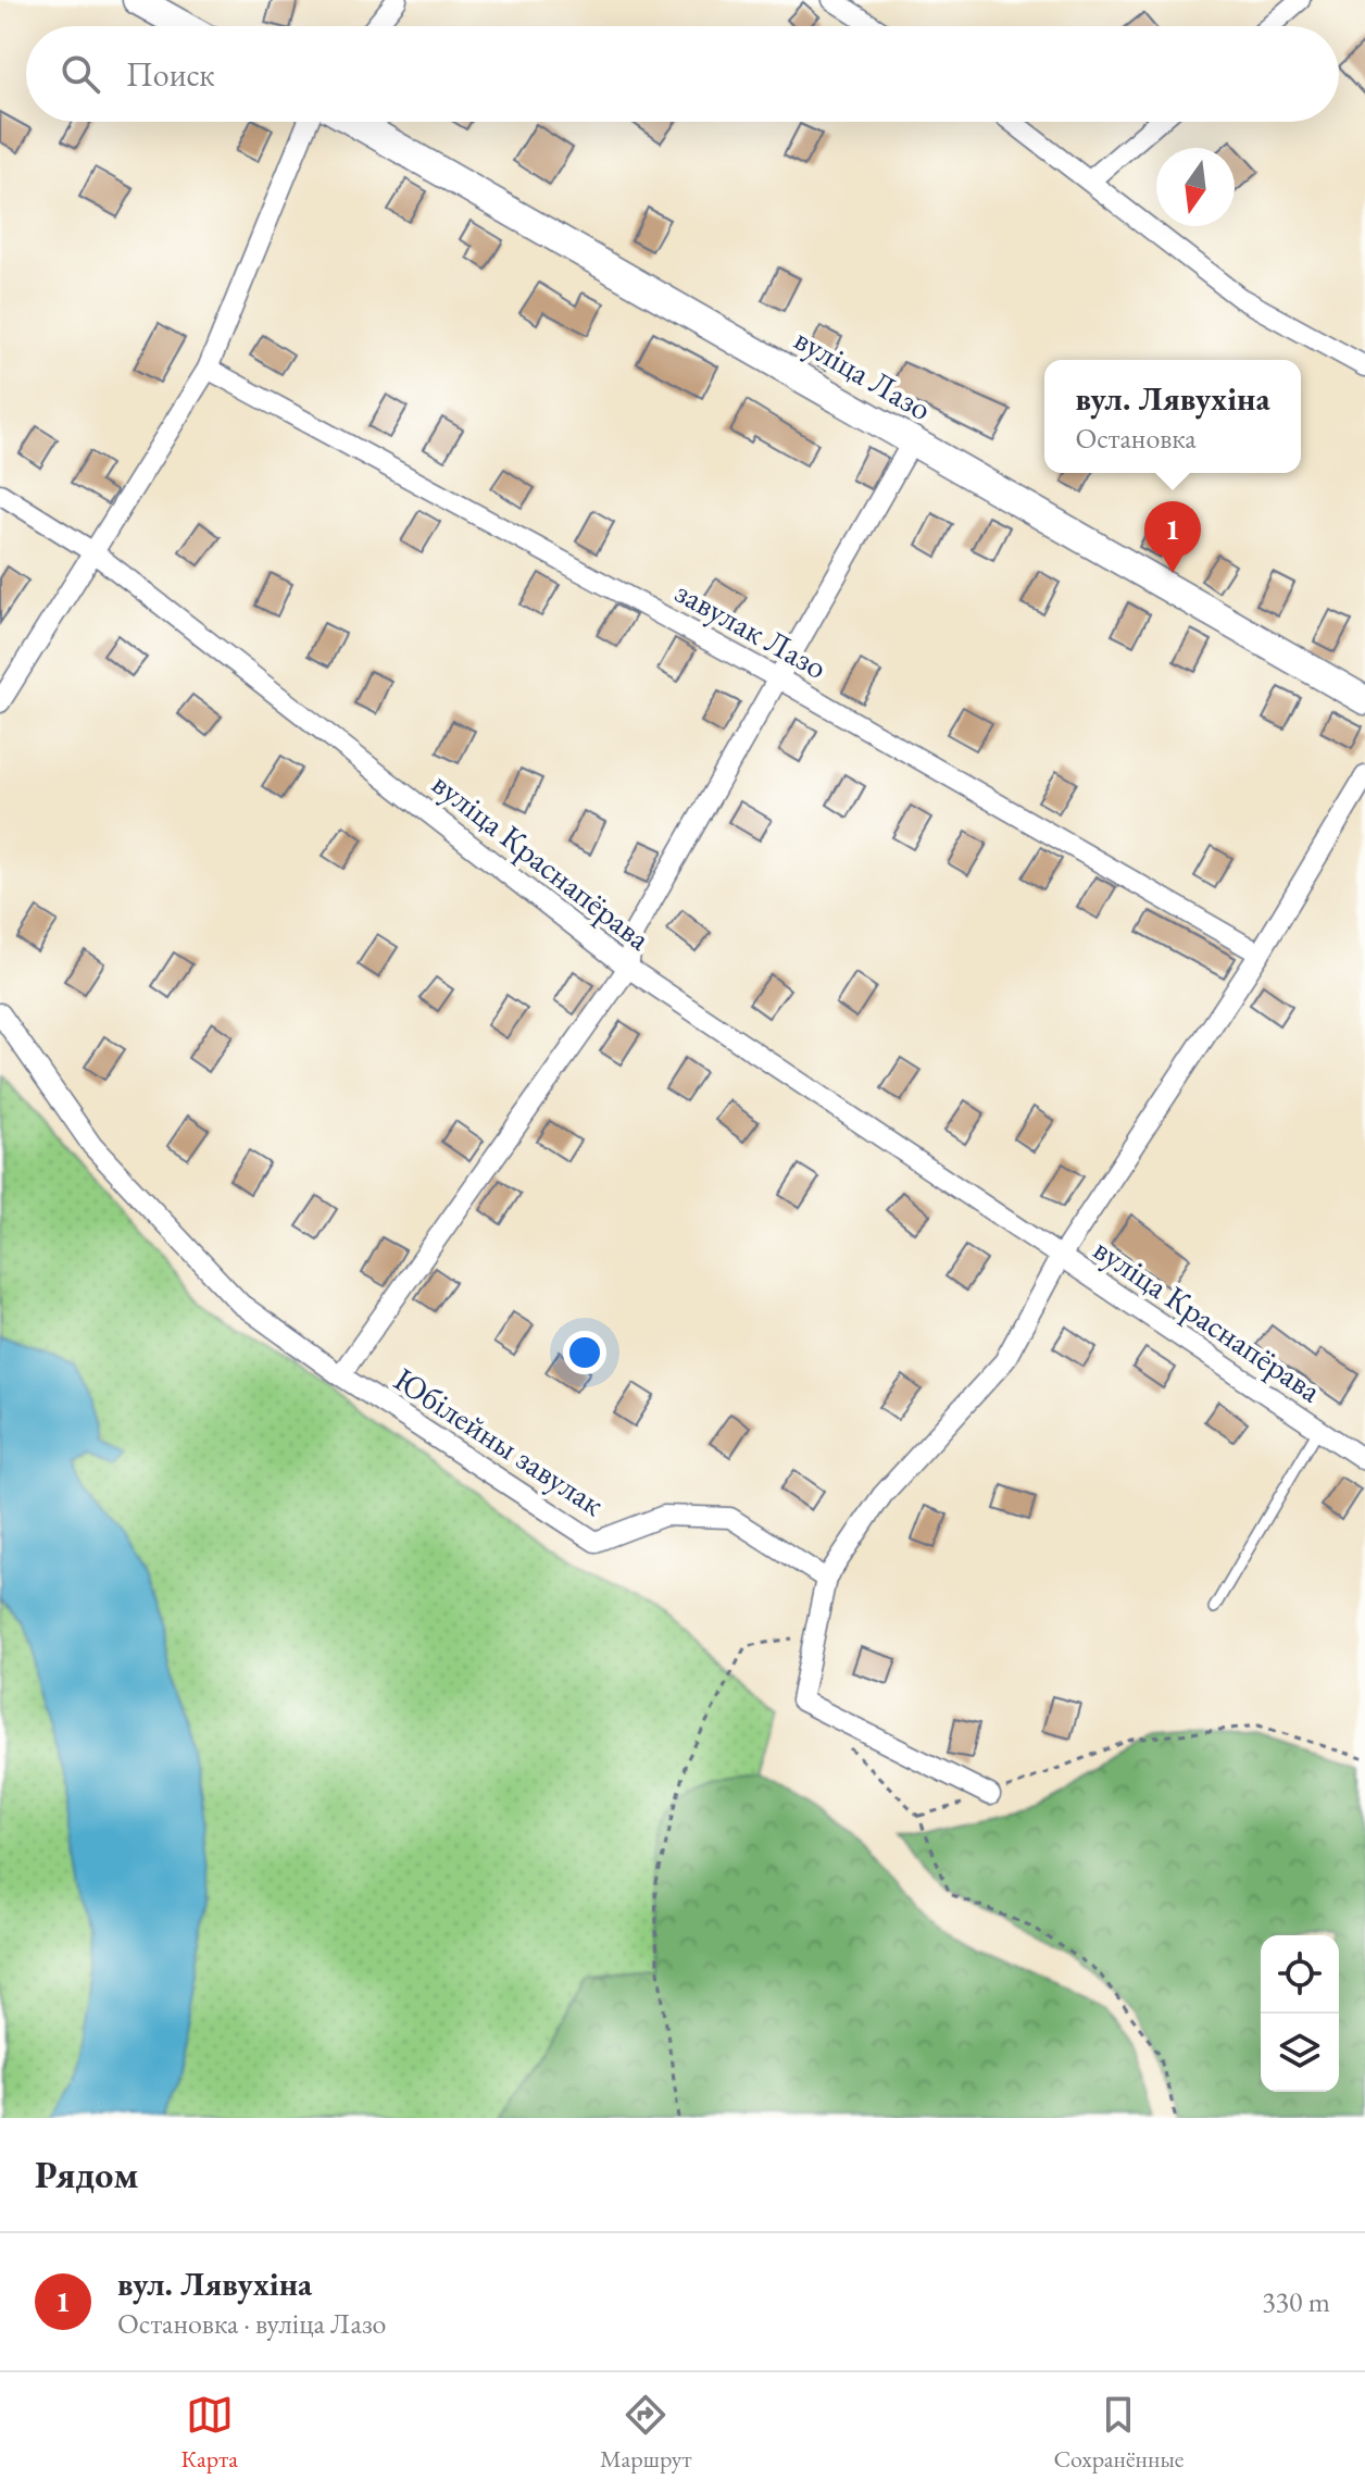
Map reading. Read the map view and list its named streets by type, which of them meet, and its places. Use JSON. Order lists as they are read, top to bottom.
{
  "streets": {
    "main road": ["вуліца Лазо"],
    "street": ["завулак Лазо", "вуліца Краснапёрава", "Юбілейны завулак"]
  },
  "crossings": [
    ["завулак Лазо", "вуліца Краснапёрава"],
    ["вуліца Краснапёрава", "Юбілейны завулак"]
  ],
  "north": "bottom",
  "page": {
    "search": "Поиск",
    "popup": ["вул. Лявухіна", "Остановка"],
    "pins": "1",
    "heading": "Рядом",
    "list": [
      {
        "mark": "1",
        "name": "вул. Лявухіна",
        "note": "Остановка · вуліца Лазо",
        "value": "330 m"
      }
    ],
    "nav": ["Карта", "Маршрут", "Сохранённые"]
  }
}
